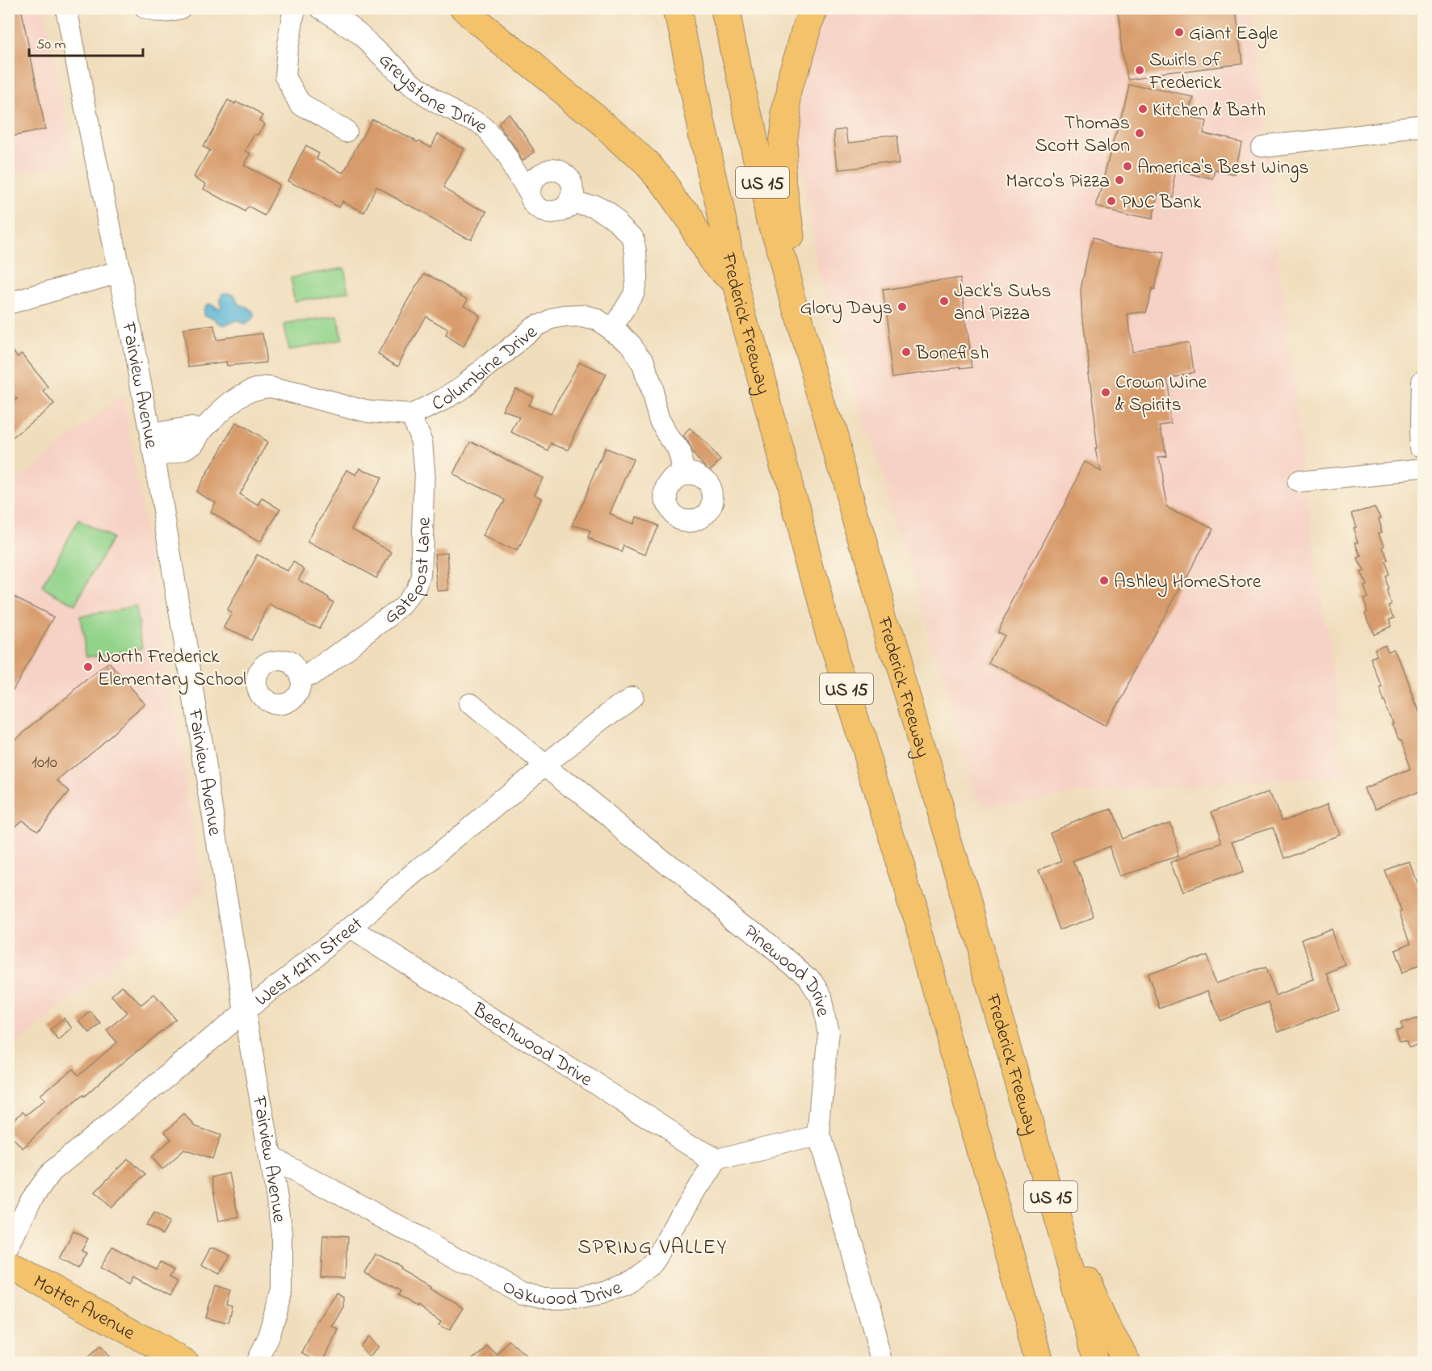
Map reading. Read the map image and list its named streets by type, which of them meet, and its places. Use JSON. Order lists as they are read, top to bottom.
{
  "streets": {
    "main road": ["US 15", "Frederick Freeway", "Motter Avenue"],
    "street": [
      "Greystone Drive",
      "Columbine Drive",
      "Fairview Avenue",
      "Gatepost Lane",
      "West 12th Street",
      "Pinewood Drive",
      "Beechwood Drive",
      "Oakwood Drive"
    ]
  },
  "crossings": [
    ["Columbine Drive", "Fairview Avenue"],
    ["Columbine Drive", "Gatepost Lane"],
    ["Fairview Avenue", "West 12th Street"],
    ["Fairview Avenue", "Oakwood Drive"],
    ["West 12th Street", "Pinewood Drive"],
    ["West 12th Street", "Beechwood Drive"],
    ["Beechwood Drive", "Oakwood Drive"]
  ],
  "districts": ["SPRING VALLEY"],
  "places": [
    "Giant Eagle",
    "Swirls of Frederick",
    "Kitchen & Bath",
    "Thomas Scott Salon",
    "America's Best Wings",
    "Marco's Pizza",
    "PNC Bank",
    "Jack's Subs and Pizza",
    "Glory Days",
    "Bonefish",
    "Crown Wine & Spirits",
    "Ashley HomeStore",
    "North Frederick Elementary School"
  ],
  "house_numbers": ["1010"],
  "scale_bar": "50 m"
}
